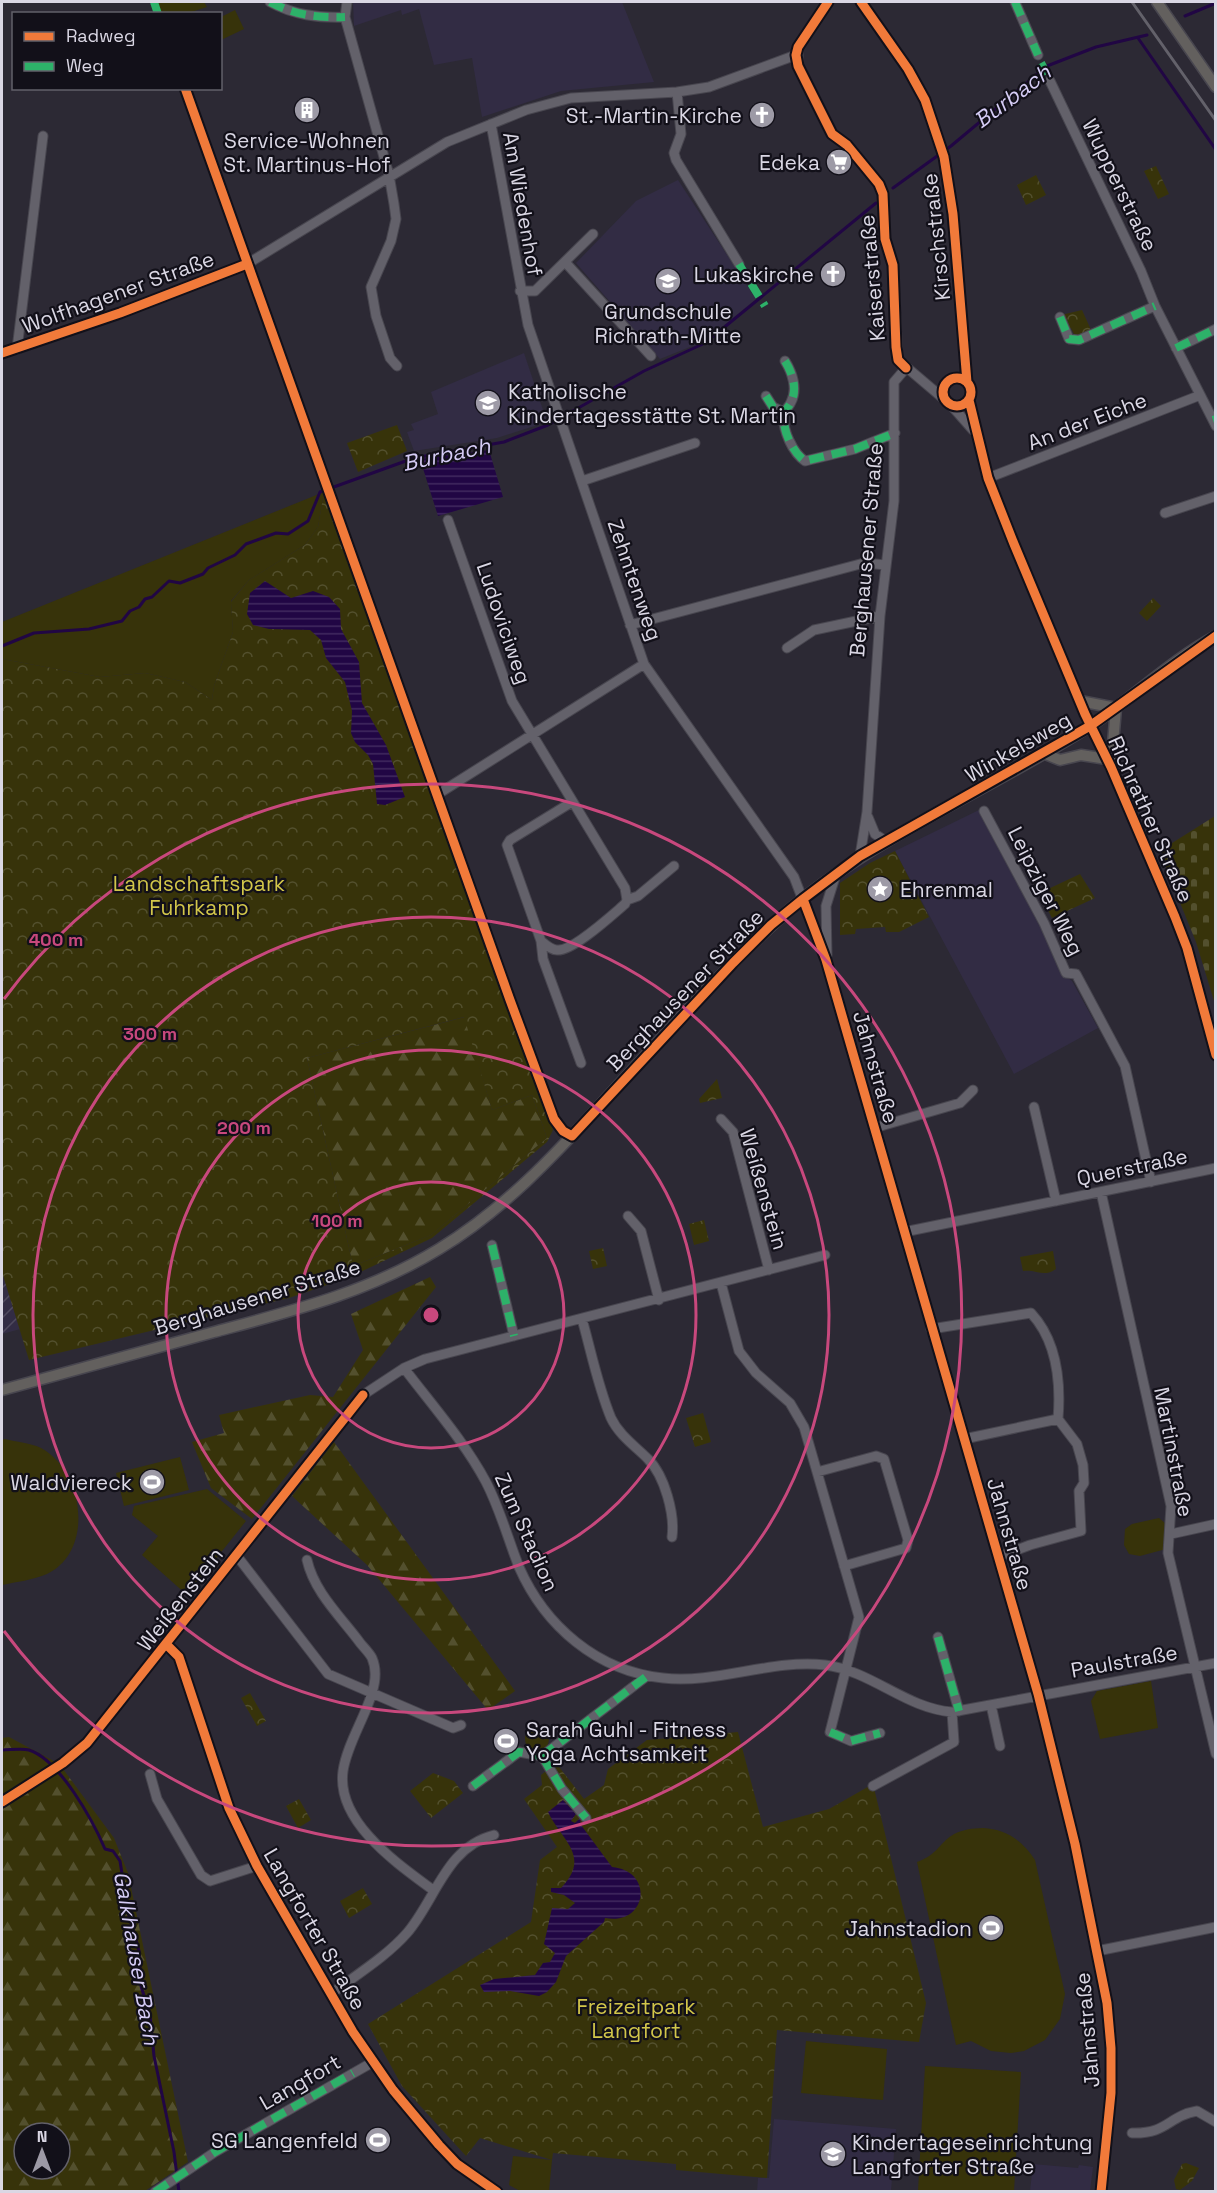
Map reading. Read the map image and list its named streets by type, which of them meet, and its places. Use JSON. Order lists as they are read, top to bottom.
{
  "streets": {
    "main road": ["Berghausener Straße", "Winkelsweg"],
    "street": [
      "Wupperstraße",
      "Am Wiedenhof",
      "Kirschstraße",
      "Kaiserstraße",
      "Wolfhagener Straße",
      "An der Eiche",
      "Zehntenweg",
      "Ludoviciweg",
      "Richrather Straße",
      "Leipziger Weg",
      "Jahnstraße",
      "Querstraße",
      "Weißenstein",
      "Martinstraße",
      "Zum Stadion",
      "Paulstraße",
      "Langforter Straße",
      "Langfort"
    ]
  },
  "crossings": [
    ["Wupperstraße", "An der Eiche"],
    ["Am Wiedenhof", "Wolfhagener Straße"],
    ["Am Wiedenhof", "Zehntenweg"],
    ["Kirschstraße", "Richrather Straße"],
    ["Kaiserstraße", "Wolfhagener Straße"],
    ["Kaiserstraße", "Berghausener Straße"],
    ["Kaiserstraße", "Richrather Straße"],
    ["An der Eiche", "Richrather Straße"],
    ["Berghausener Straße", "Zehntenweg"],
    ["Berghausener Straße", "Winkelsweg"],
    ["Berghausener Straße", "Richrather Straße"],
    ["Berghausener Straße", "Jahnstraße"],
    ["Zehntenweg", "Jahnstraße"],
    ["Winkelsweg", "Richrather Straße"],
    ["Leipziger Weg", "Querstraße"],
    ["Jahnstraße", "Querstraße"],
    ["Jahnstraße", "Zum Stadion"],
    ["Jahnstraße", "Paulstraße"],
    ["Querstraße", "Martinstraße"],
    ["Weißenstein", "Zum Stadion"],
    ["Weißenstein", "Langforter Straße"],
    ["Martinstraße", "Paulstraße"],
    ["Zum Stadion", "Paulstraße"],
    ["Langforter Straße", "Langfort"]
  ],
  "water": ["Burbach", "Galkhauser Bach"],
  "parks": ["Landschaftspark Fuhrkamp", "Freizeitpark Langfort"],
  "places": {
    "building": ["Service-Wohnen St. Martinus-Hof"],
    "church": ["St.-Martin-Kirche", "Lukaskirche"],
    "supermarket": ["Edeka"],
    "school or university": ["Grundschule Richrath-Mitte", "Katholische Kindertagesstätte St. Martin", "Kindertageseinrichtung Langforter Straße"],
    "place": ["Ehrenmal"],
    "sports": [
      "Waldviereck",
      "Sarah Guhl - Fitness Yoga Achtsamkeit",
      "Jahnstadion",
      "SG Langenfeld"
    ]
  },
  "legend": ["Radweg", "Weg"],
  "north": "top",
  "rings": [
    "400 m",
    "300 m",
    "200 m",
    "100 m"
  ]
}
